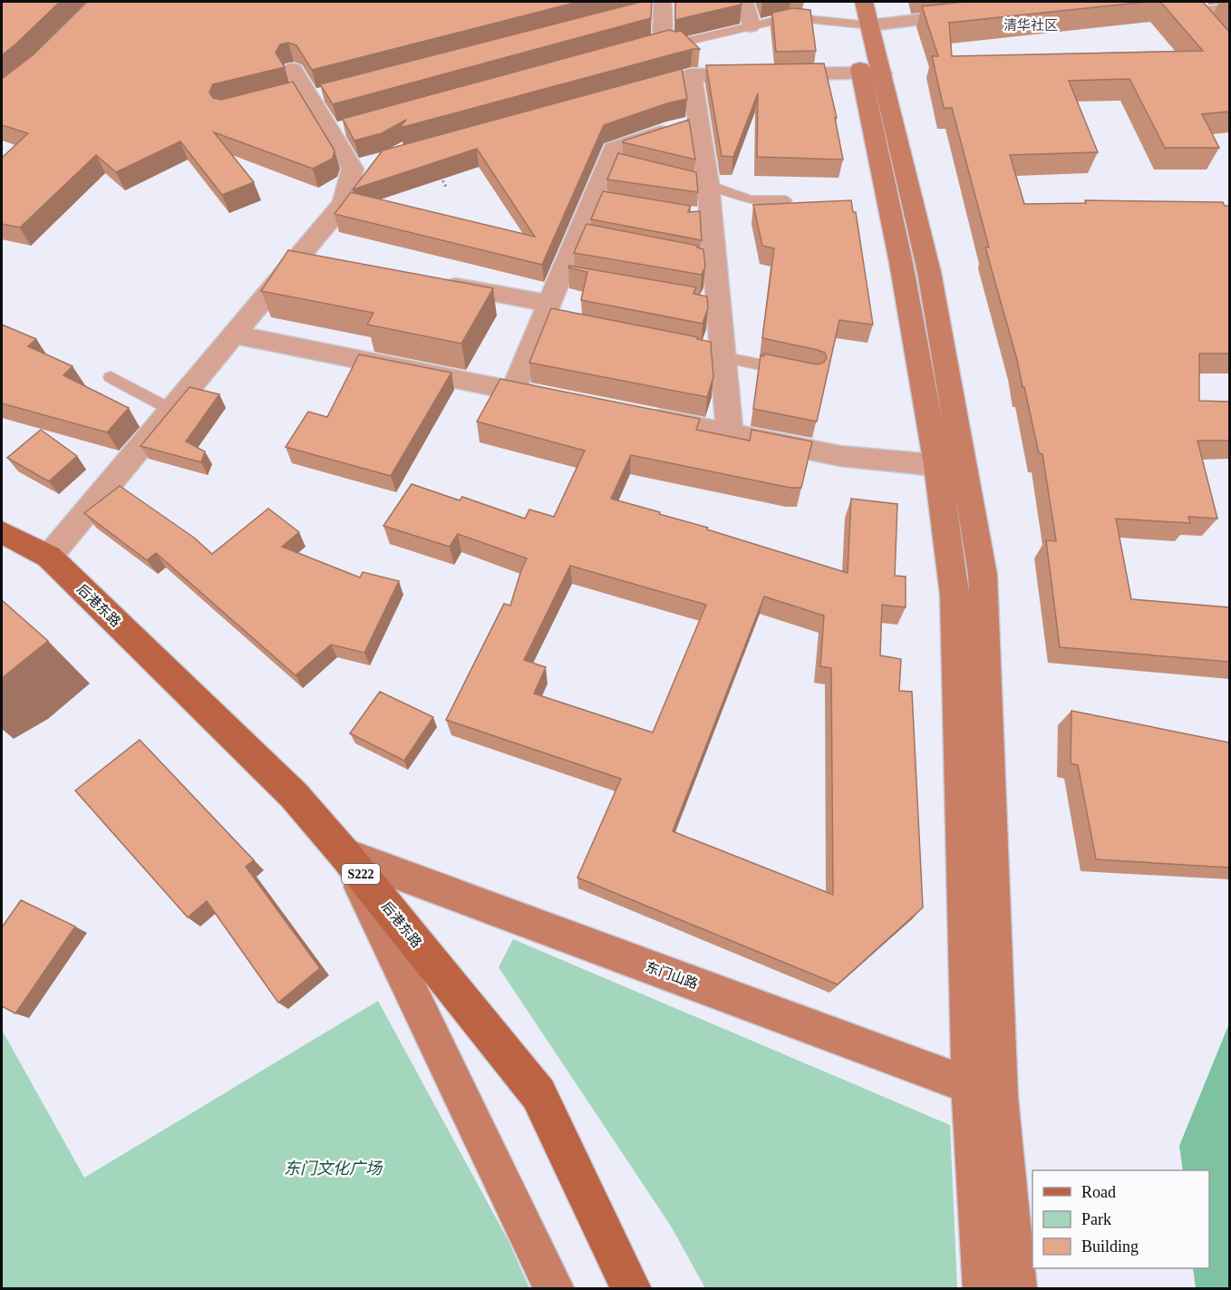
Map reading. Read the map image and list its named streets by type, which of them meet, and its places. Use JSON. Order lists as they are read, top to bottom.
{
  "streets": {
    "main road": ["后港东路", "S222", "东门山路"]
  },
  "crossings": [
    ["后港东路", "东门山路"]
  ],
  "districts": ["清华社区"],
  "parks": ["东门文化广场"],
  "legend": ["Road", "Park", "Building"]
}
